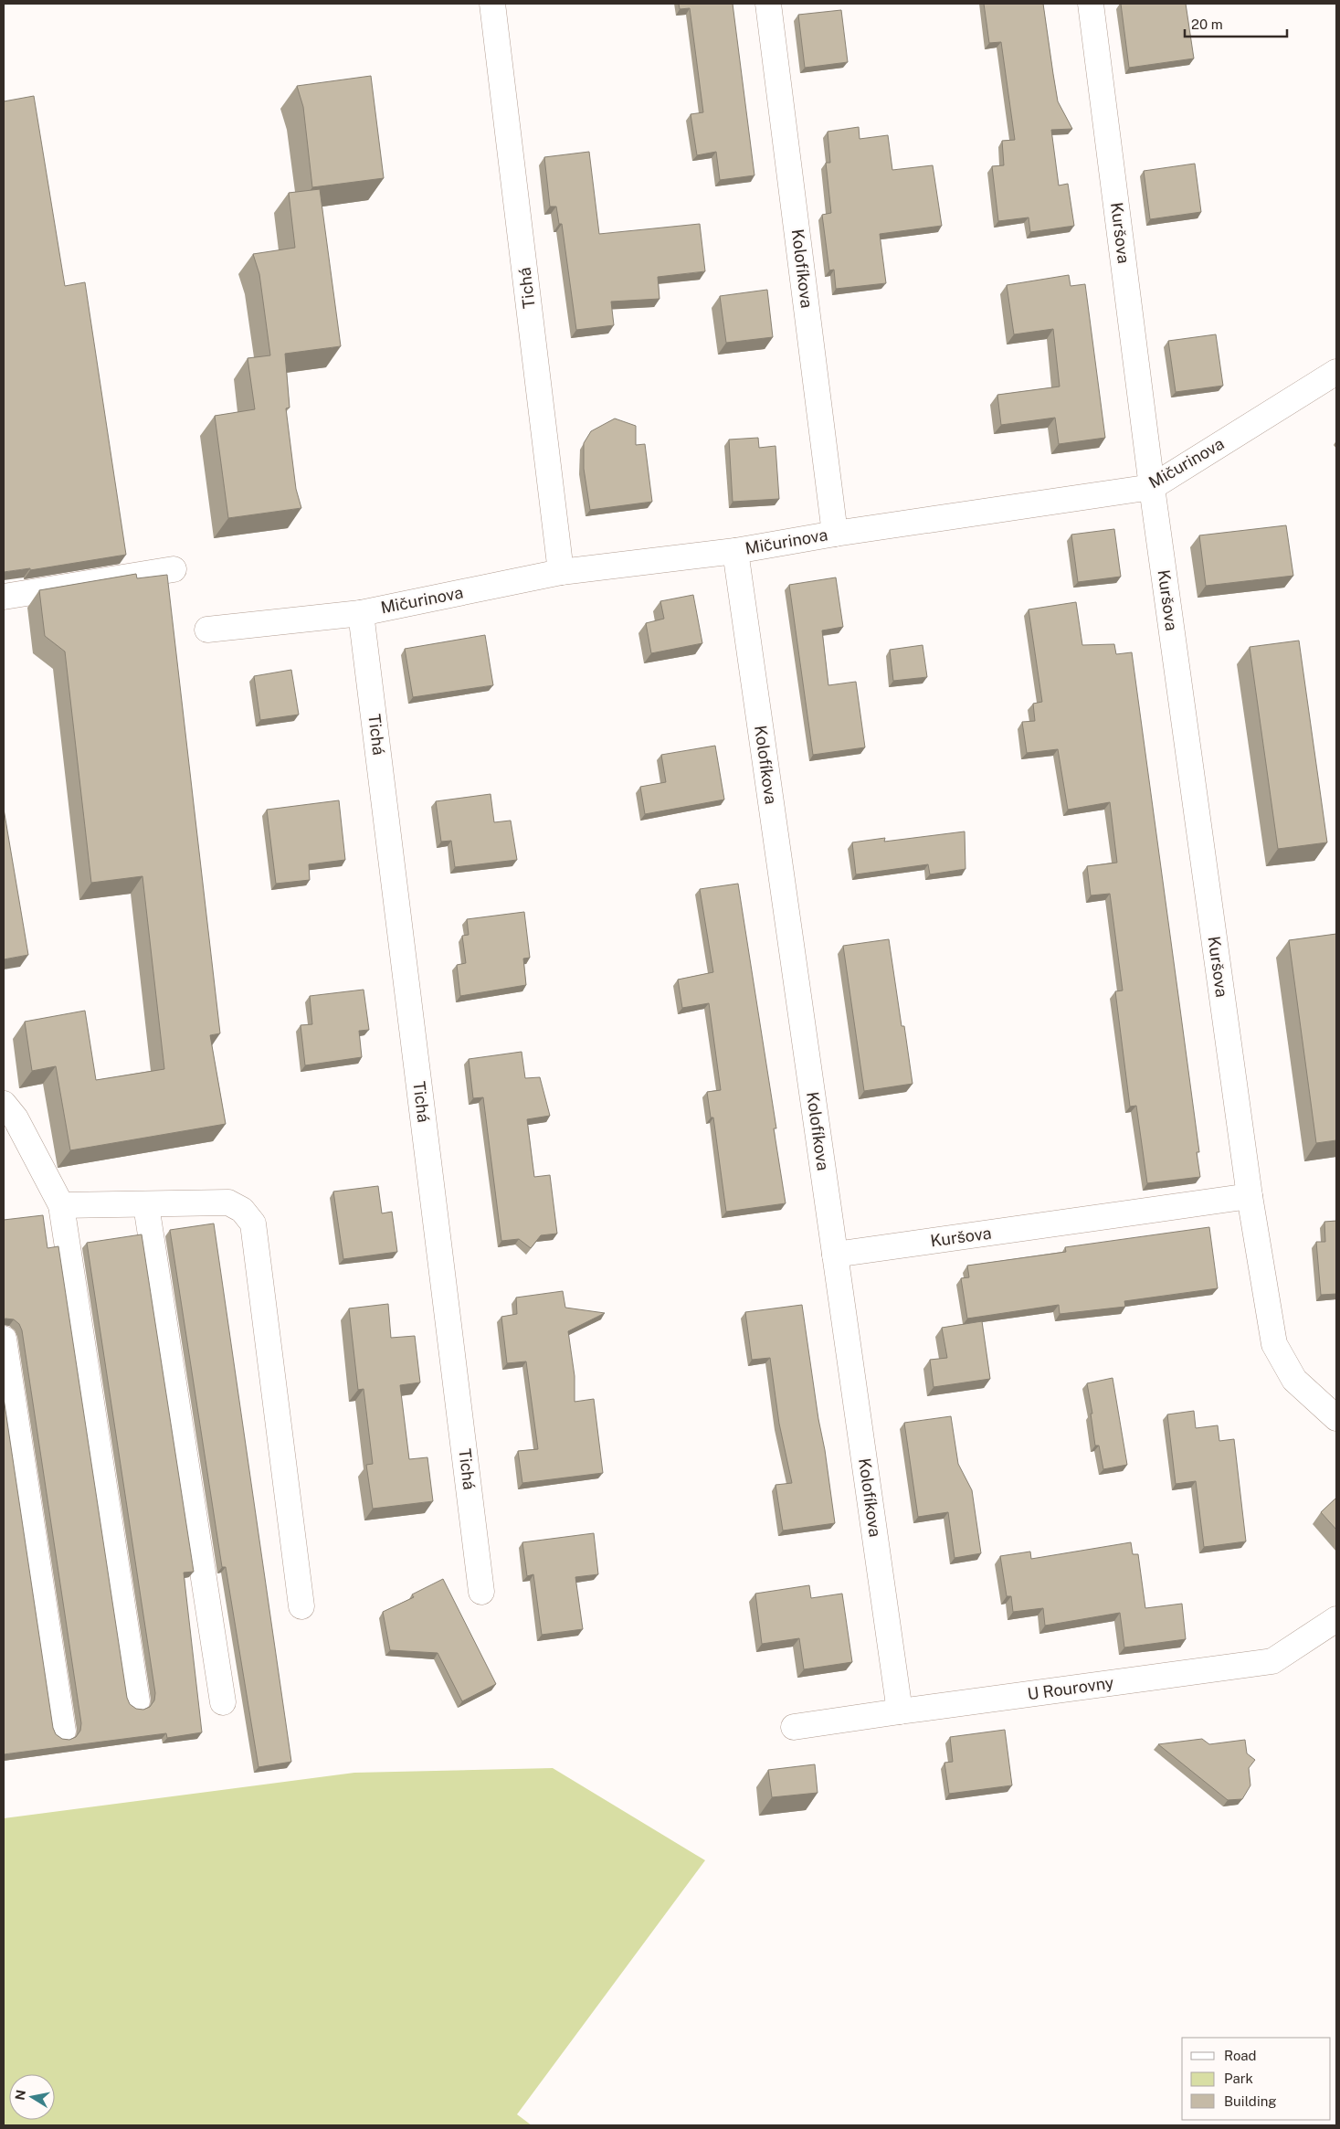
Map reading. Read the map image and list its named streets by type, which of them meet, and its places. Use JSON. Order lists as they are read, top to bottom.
{
  "streets": {
    "street": [
      "Kuršova",
      "Kolofíkova",
      "Tichá",
      "Mičurinova",
      "U Rourovny"
    ]
  },
  "crossings": [
    ["Kuršova", "Kolofíkova"],
    ["Kuršova", "Mičurinova"],
    ["Kolofíkova", "Mičurinova"],
    ["Kolofíkova", "U Rourovny"],
    ["Tichá", "Mičurinova"]
  ],
  "legend": ["Road", "Park", "Building"],
  "scale_bar": "20 m",
  "north": "left"
}
